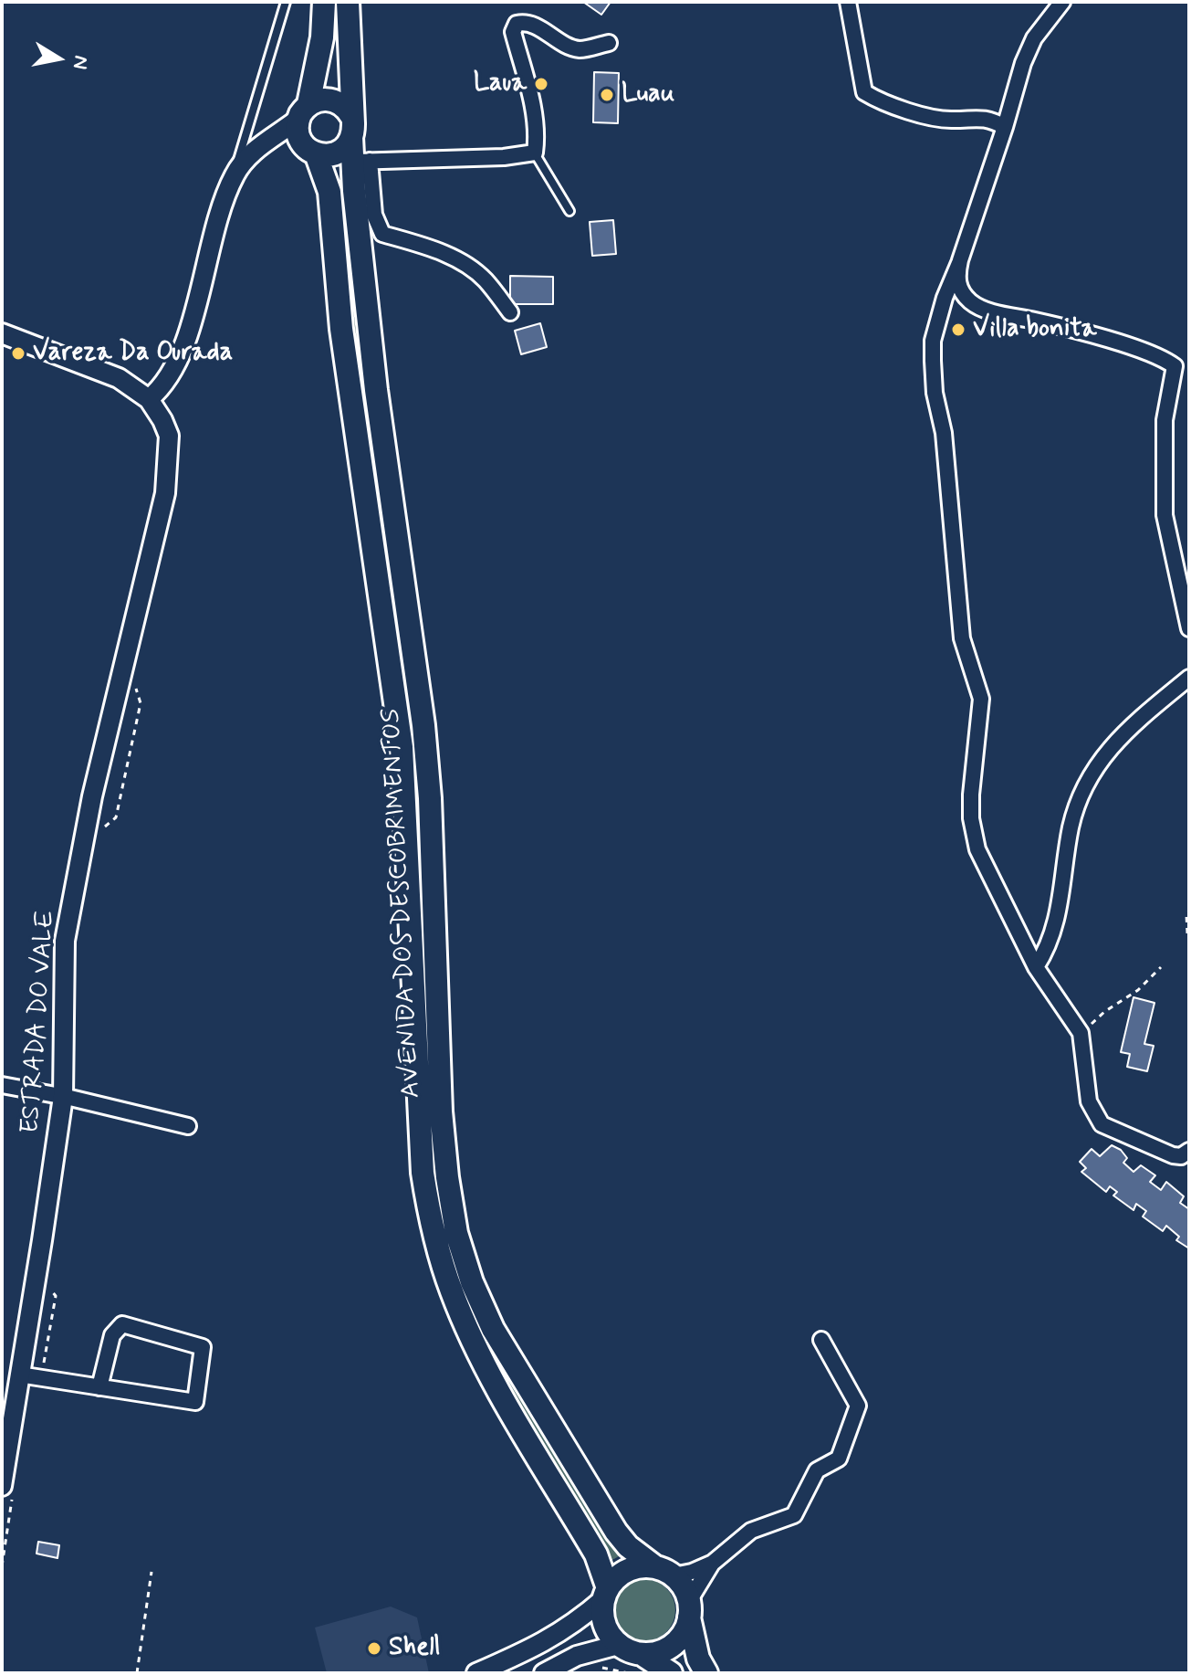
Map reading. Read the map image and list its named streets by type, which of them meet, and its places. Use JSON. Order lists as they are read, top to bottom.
{
  "streets": {
    "main road": ["AVENIDA DOS DESCOBRIMENTOS"],
    "street": ["ESTRADA DO VALE"]
  },
  "places": [
    "Laua",
    "Luau",
    "Villa bonita",
    "Vareza Da Ourada",
    "Shell"
  ],
  "north": "right"
}
